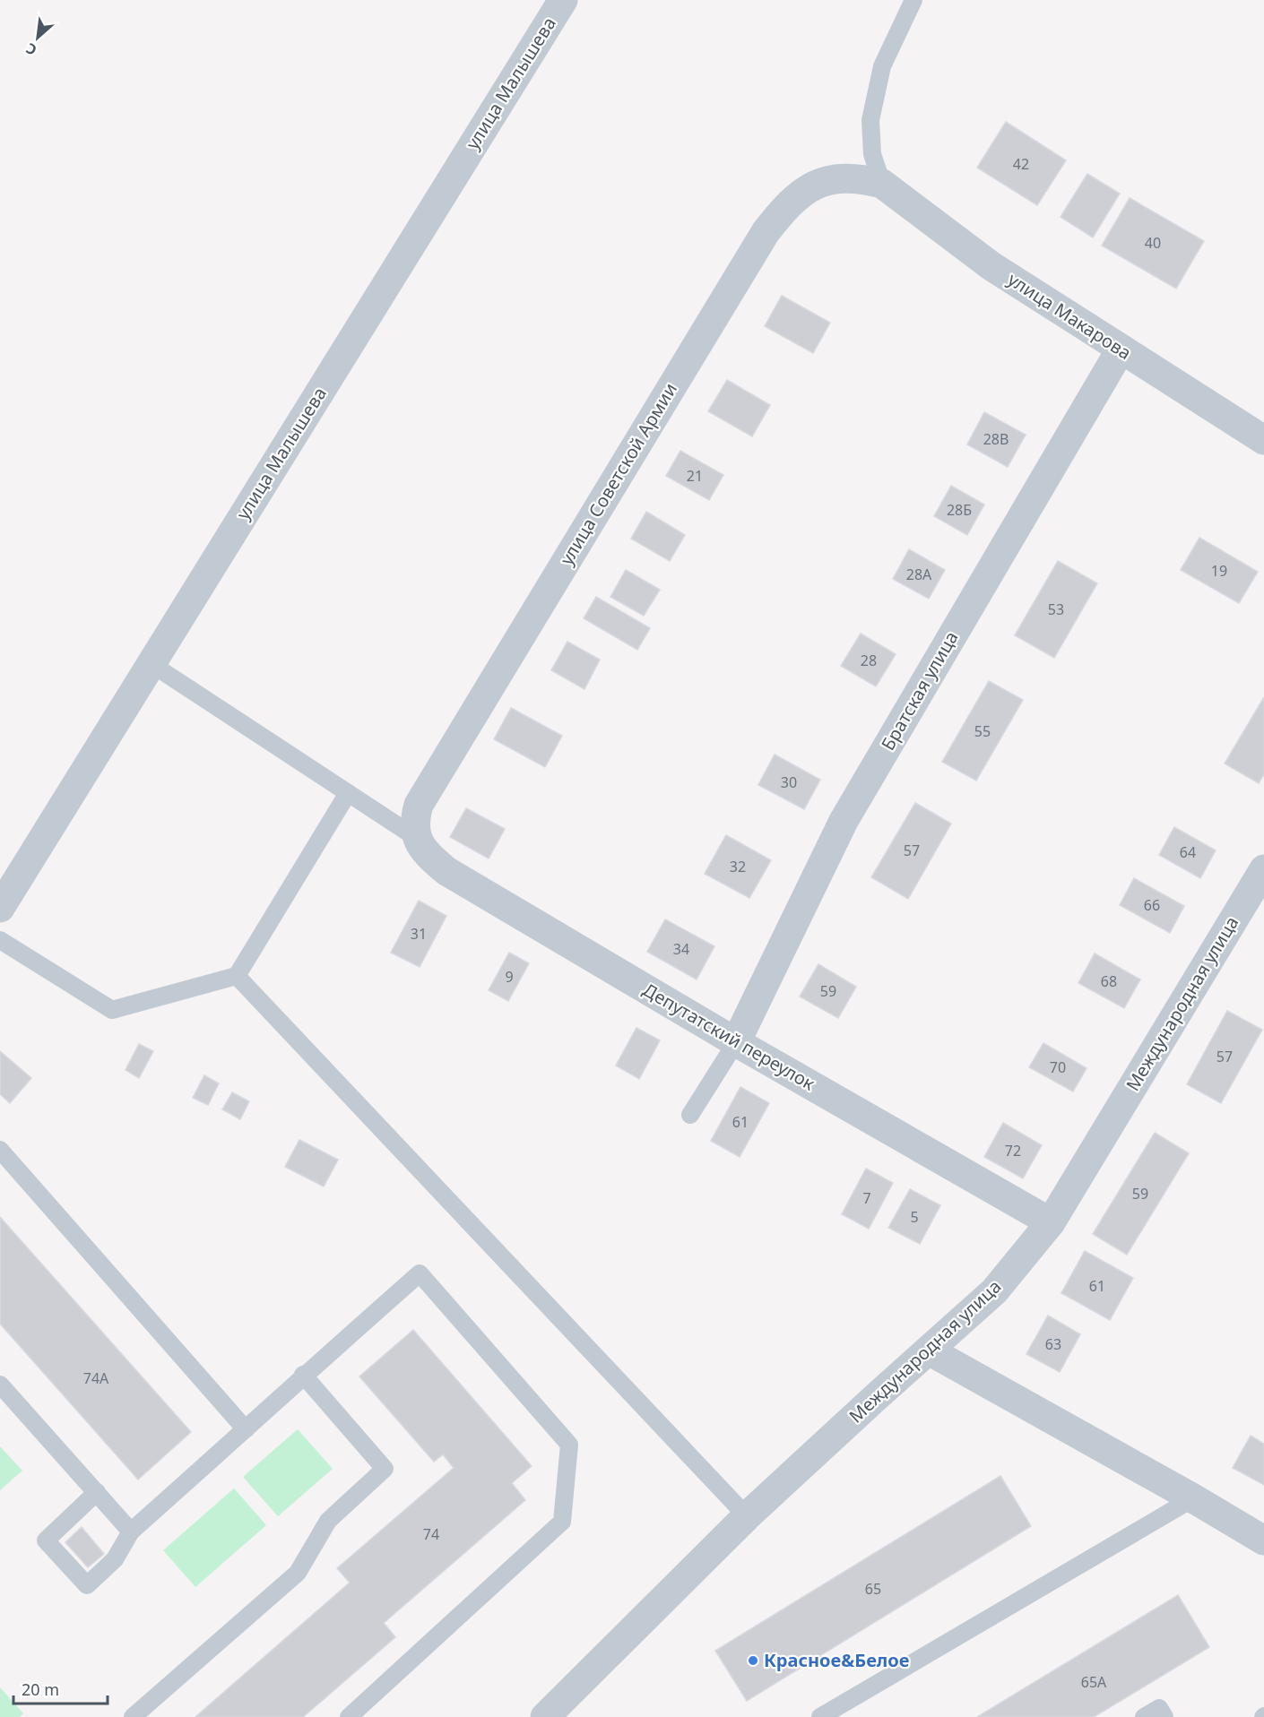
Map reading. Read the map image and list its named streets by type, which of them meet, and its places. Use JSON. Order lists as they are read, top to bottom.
{
  "streets": {
    "street": [
      "улица Малышева",
      "улица Макарова",
      "улица Советской Армии",
      "Братская улица",
      "Международная улица",
      "Депутатский переулок"
    ]
  },
  "crossings": [
    ["улица Макарова", "улица Советской Армии"],
    ["улица Макарова", "Братская улица"],
    ["улица Советской Армии", "Депутатский переулок"],
    ["Братская улица", "Депутатский переулок"],
    ["Международная улица", "Депутатский переулок"]
  ],
  "places": ["Красное&Белое"],
  "house_numbers": [
    "42",
    "40",
    "28В",
    "21",
    "28Б",
    "19",
    "28А",
    "53",
    "28",
    "55",
    "30",
    "57",
    "64",
    "32",
    "66",
    "31",
    "34",
    "9",
    "68",
    "59",
    "57",
    "70",
    "61",
    "72",
    "59",
    "7",
    "5",
    "61",
    "63",
    "74А",
    "74",
    "65",
    "65А"
  ],
  "scale_bar": "20 m",
  "north": "bottom left"
}
